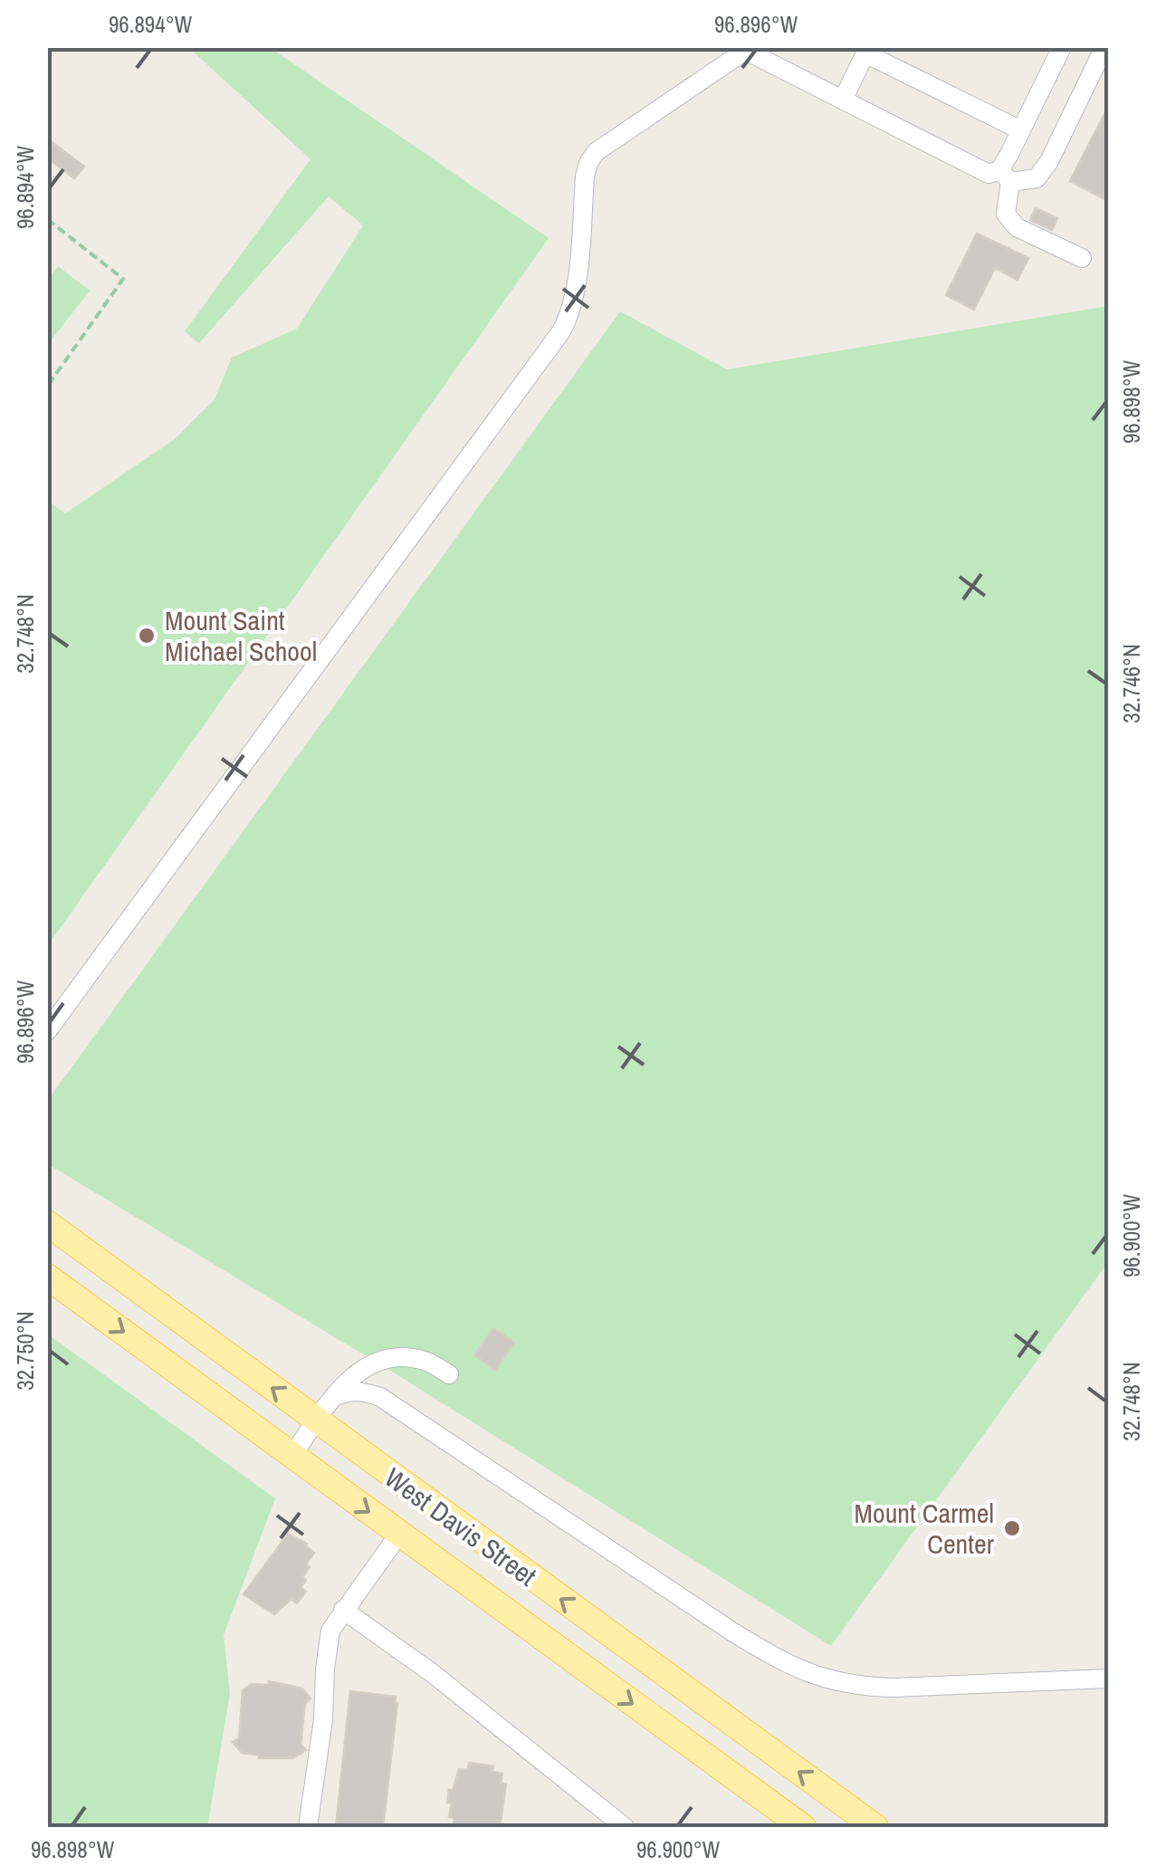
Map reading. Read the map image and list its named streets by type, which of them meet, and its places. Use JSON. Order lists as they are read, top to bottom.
{
  "streets": {
    "main road": ["West Davis Street"]
  },
  "places": ["Mount Saint Michael School", "Mount Carmel Center"],
  "coordinates": [
    "96.894°W",
    "96.896°W",
    "96.898°W",
    "32.748°N",
    "32.746°N",
    "96.900°W",
    "32.750°N"
  ]
}
